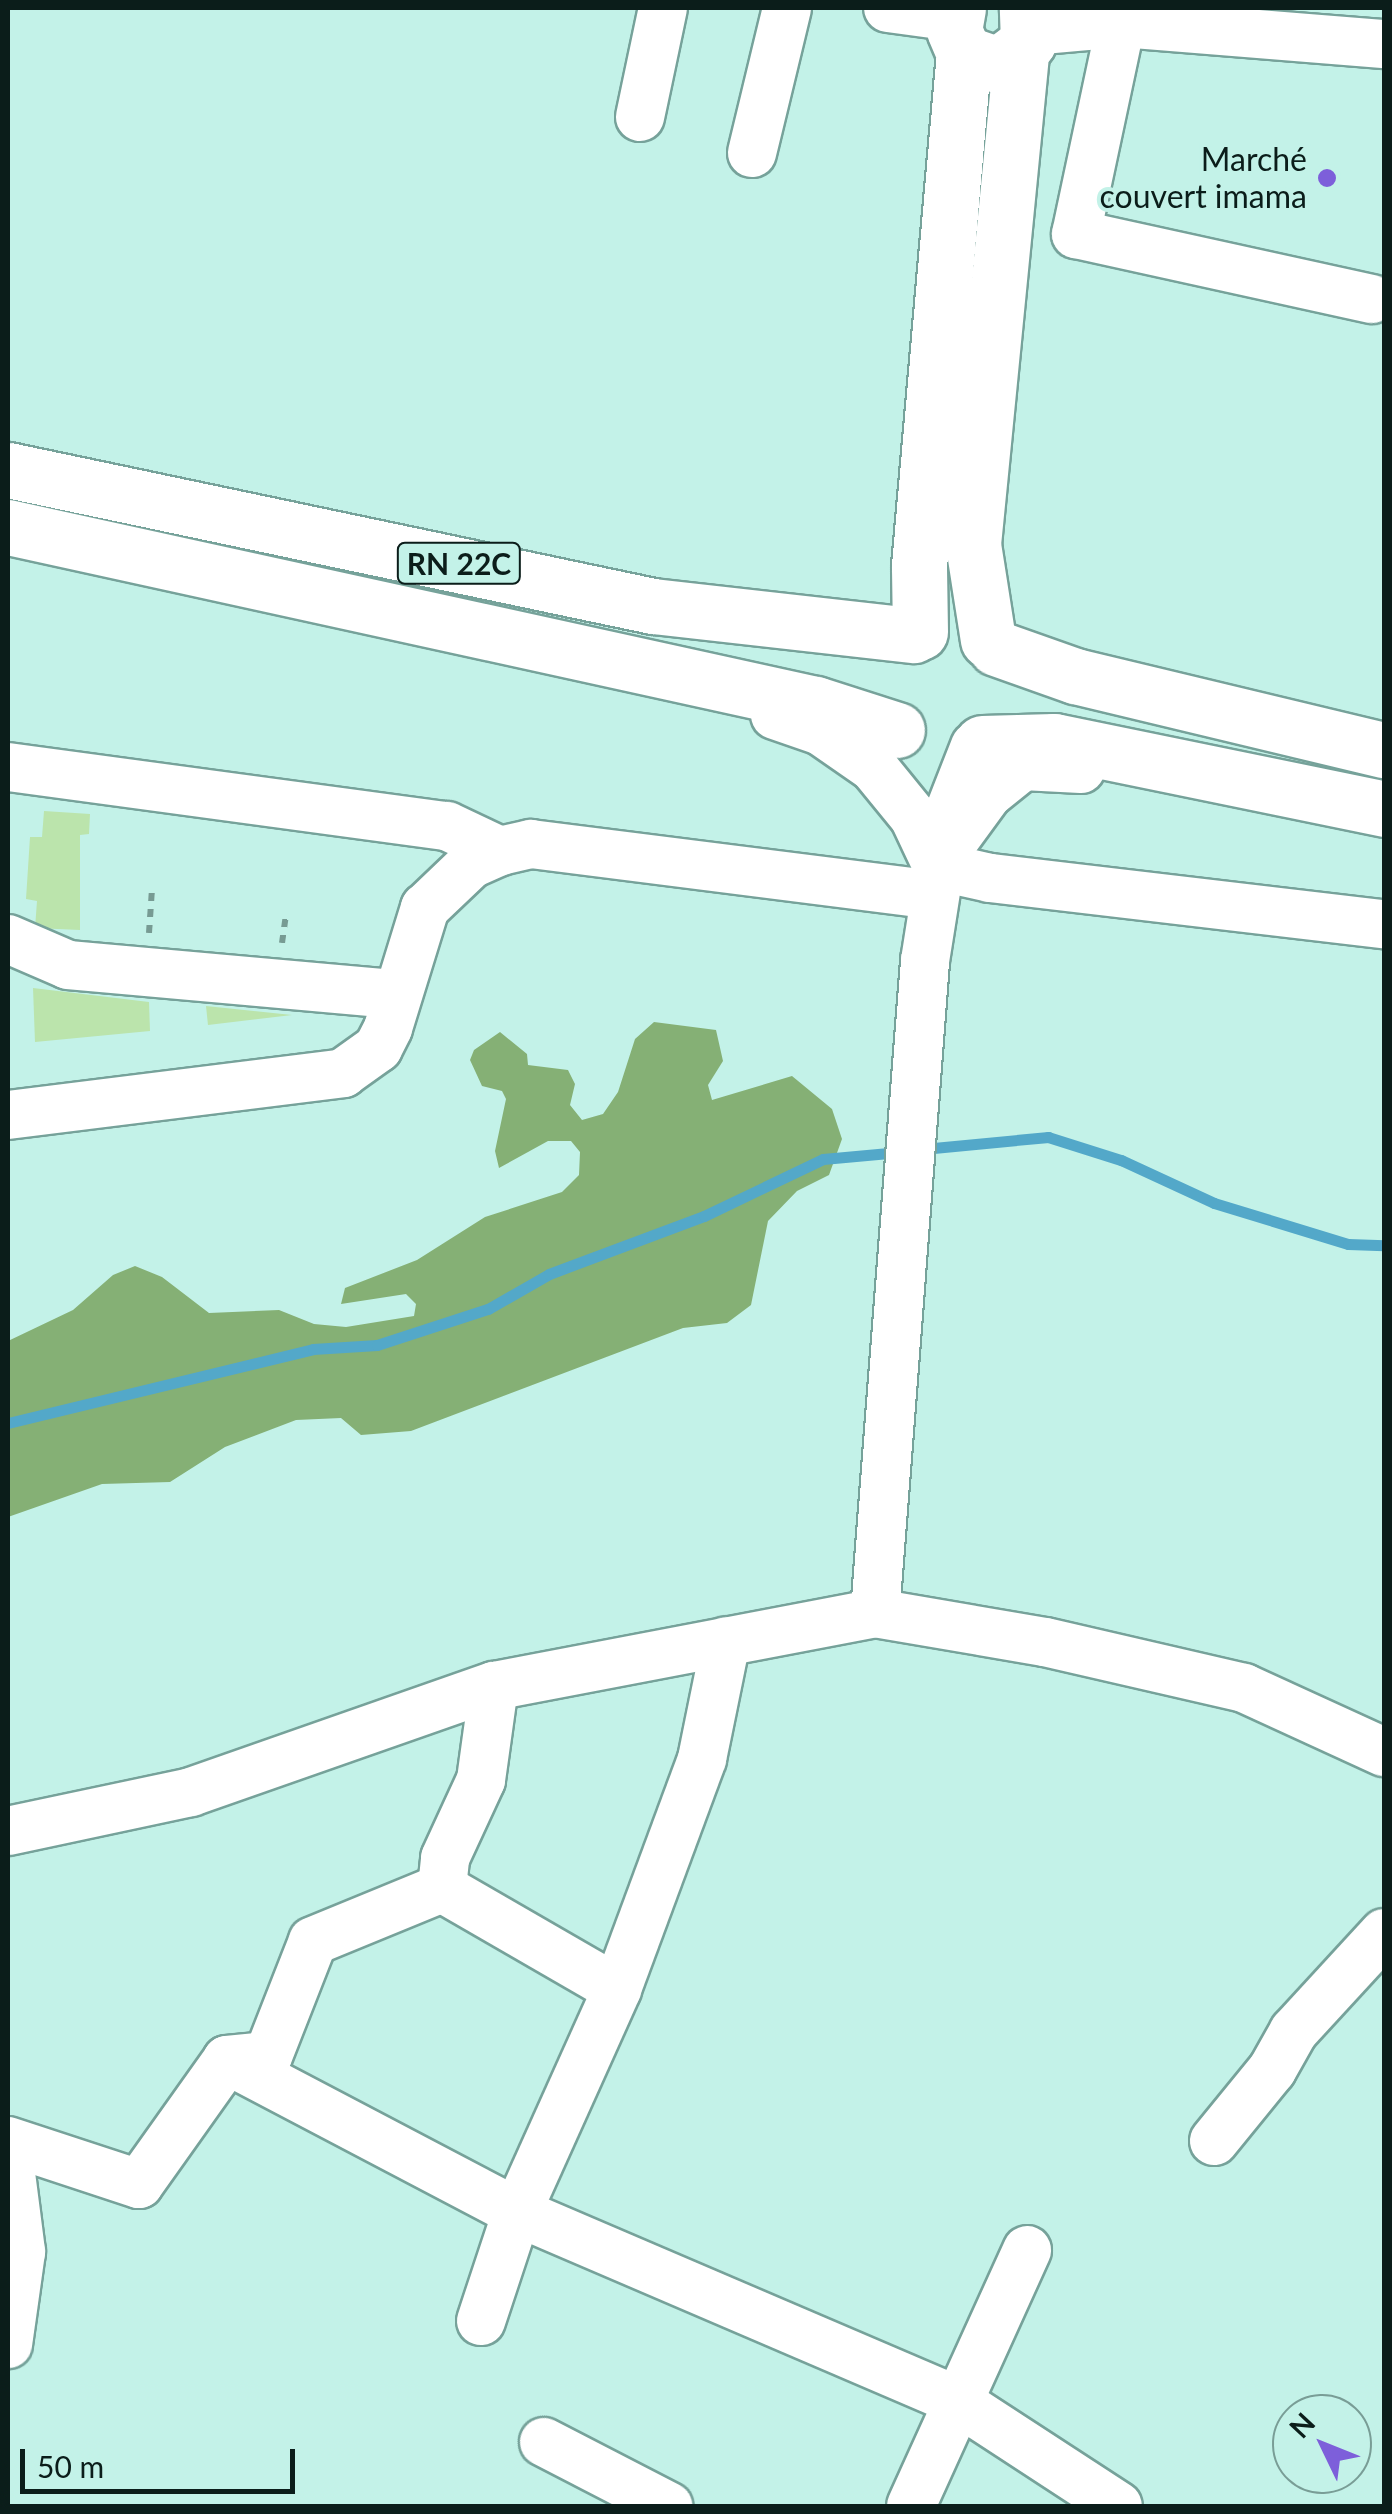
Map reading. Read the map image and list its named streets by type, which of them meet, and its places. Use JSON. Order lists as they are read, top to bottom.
{
  "streets": {
    "highway": ["RN 22C"]
  },
  "places": ["Marché couvert imama"],
  "scale_bar": "50 m",
  "north": "top left"
}
